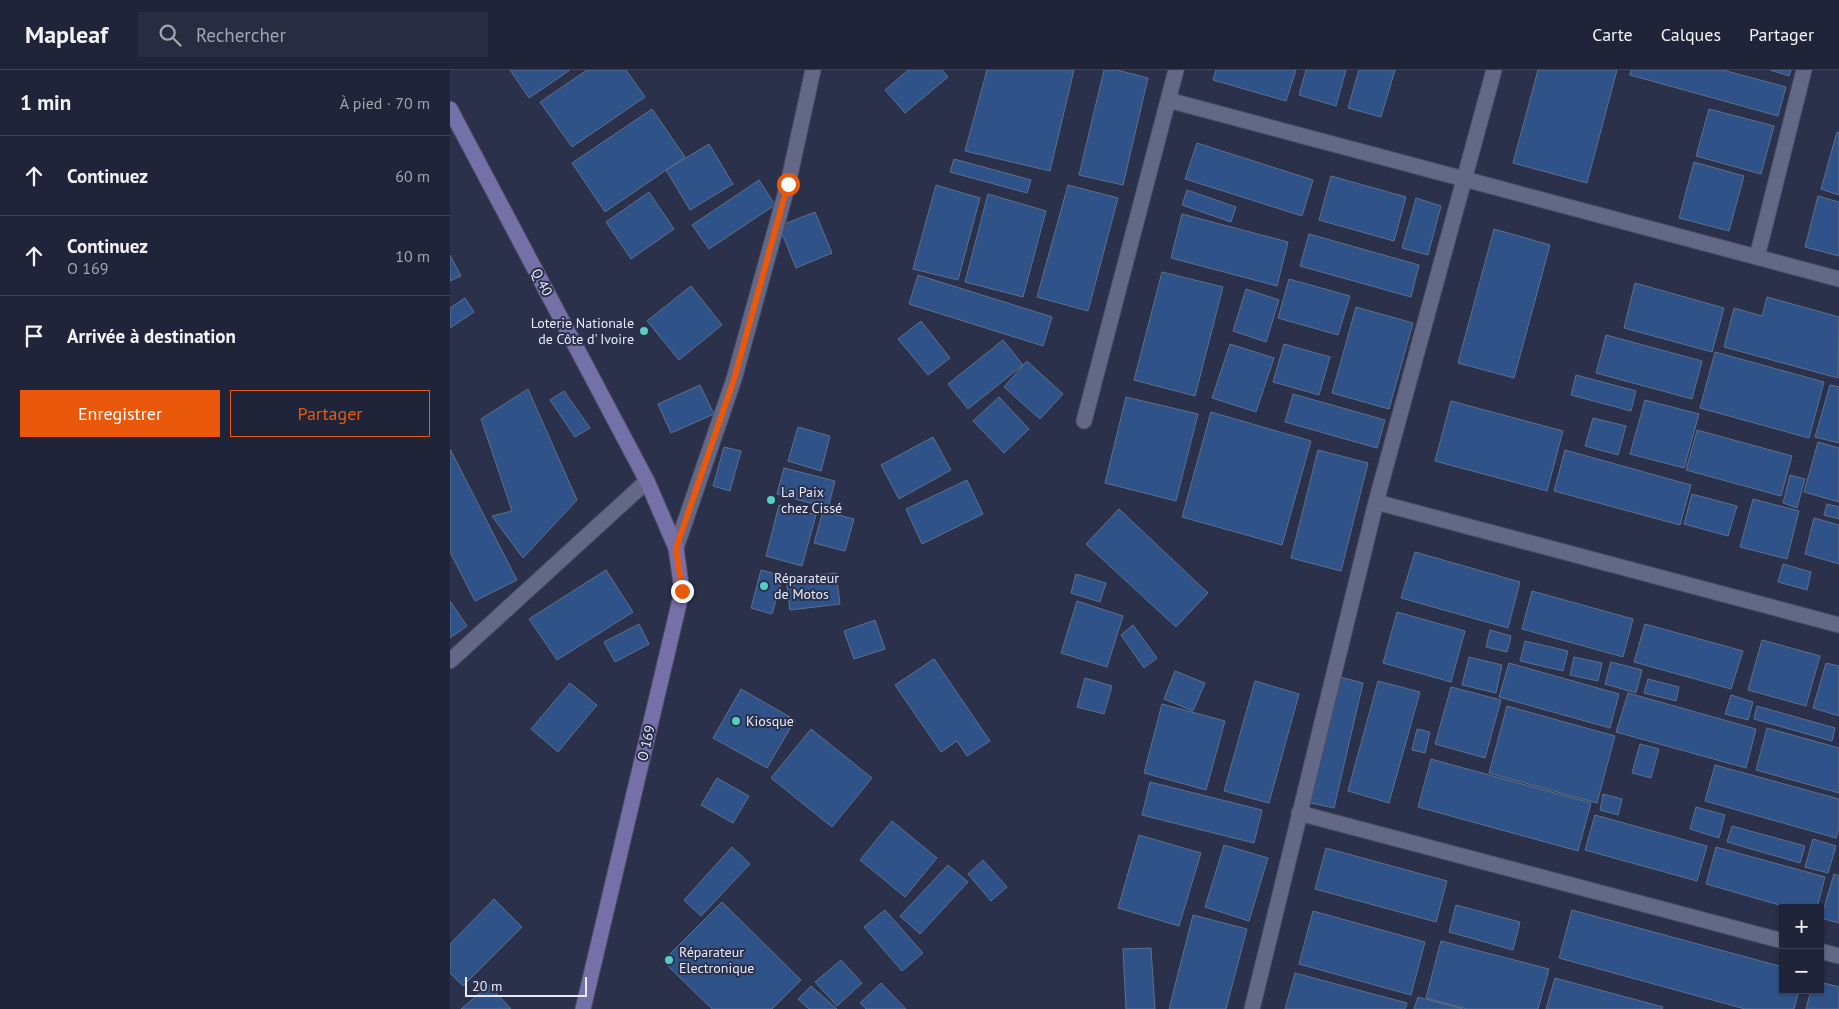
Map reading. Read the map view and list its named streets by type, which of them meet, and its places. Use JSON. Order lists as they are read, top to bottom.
{
  "streets": {
    "street": ["Q 40", "O 169"]
  },
  "crossings": [
    ["Q 40", "O 169"]
  ],
  "places": [
    "Loterie Nationale de Côte d' Ivoire",
    "La Paix chez Cissé",
    "Réparateur de Motos",
    "Kiosque",
    "Réparateur Electronique"
  ],
  "scale_bar": "20 m",
  "page": {
    "header": "Mapleaf",
    "search": "Rechercher",
    "nav": ["Carte", "Calques", "Partager"],
    "heading": ["1 min", "À pied · 70 m"],
    "list": [
      ["Continuez", "60 m"],
      ["Continuez", "O 169", "10 m"],
      "Arrivée à destination"
    ],
    "buttons": ["Enregistrer", "Partager"],
    "map_buttons": ["+", "−"],
    "scale": "20 m"
  }
}
